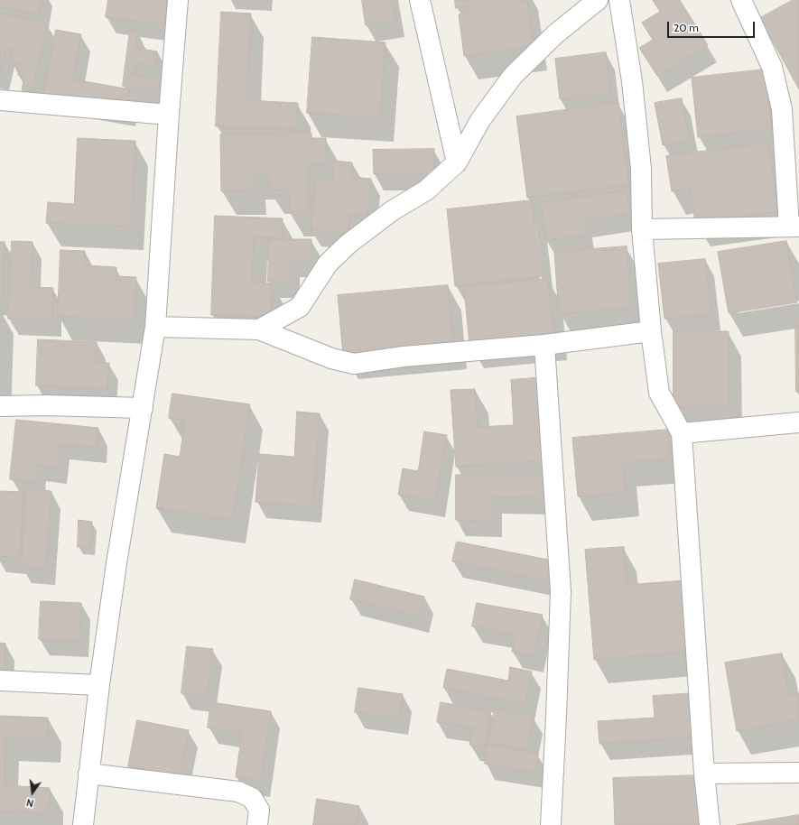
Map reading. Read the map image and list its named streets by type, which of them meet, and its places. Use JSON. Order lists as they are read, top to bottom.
{
  "scale_bar": "20 m",
  "north": "bottom"
}
